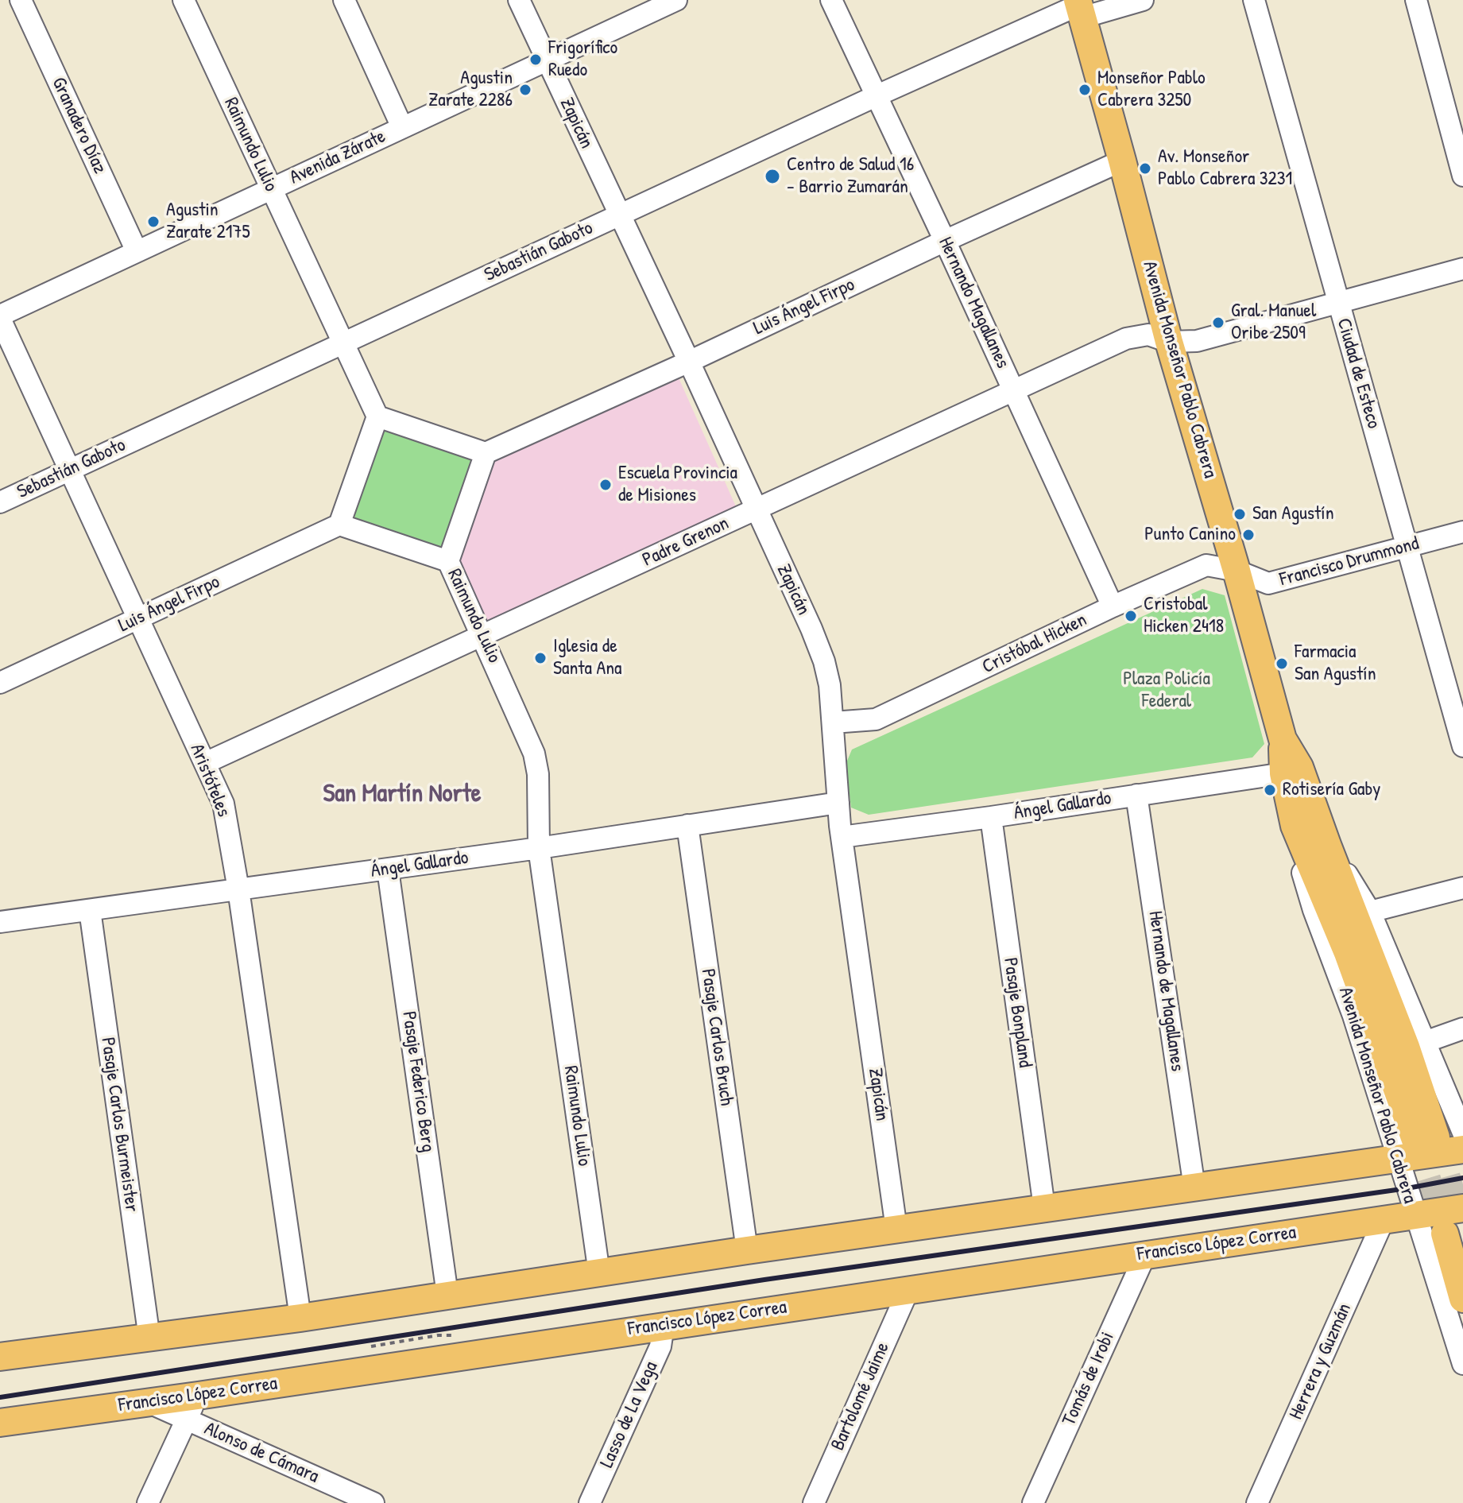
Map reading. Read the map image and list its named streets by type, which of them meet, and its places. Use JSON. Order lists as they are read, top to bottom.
{
  "streets": {
    "main road": ["Avenida Monseñor Pablo Cabrera", "Francisco López Correa"],
    "street": [
      "Zapicán",
      "Granadero Díaz",
      "Raimundo Lulio",
      "Avenida Zárate",
      "Sebastián Gaboto",
      "Hernando Magallanes",
      "Luis Ángel Firpo",
      "Ciudad de Esteco",
      "Padre Grenon",
      "Francisco Drummond",
      "Cristóbal Hicken",
      "Aristóteles",
      "Ángel Gallardo",
      "Hernando de Magallanes",
      "Pasaje Bonpland",
      "Pasaje Carlos Bruch",
      "Pasaje Federico Berg",
      "Pasaje Carlos Burmeister",
      "Herrera y Guzmán",
      "Tomás de Irobi",
      "Bartolomé Jaime",
      "Lasso de La Vega",
      "Alonso de Cámara"
    ]
  },
  "crossings": [
    ["Zapicán", "Avenida Zárate"],
    ["Zapicán", "Sebastián Gaboto"],
    ["Zapicán", "Luis Ángel Firpo"],
    ["Zapicán", "Padre Grenon"],
    ["Zapicán", "Cristóbal Hicken"],
    ["Zapicán", "Ángel Gallardo"],
    ["Granadero Díaz", "Avenida Zárate"],
    ["Raimundo Lulio", "Avenida Zárate"],
    ["Raimundo Lulio", "Sebastián Gaboto"],
    ["Raimundo Lulio", "Luis Ángel Firpo"],
    ["Raimundo Lulio", "Padre Grenon"],
    ["Raimundo Lulio", "Ángel Gallardo"],
    ["Avenida Zárate", "Aristóteles"],
    ["Sebastián Gaboto", "Hernando Magallanes"],
    ["Sebastián Gaboto", "Avenida Monseñor Pablo Cabrera"],
    ["Sebastián Gaboto", "Aristóteles"],
    ["Hernando Magallanes", "Luis Ángel Firpo"],
    ["Hernando Magallanes", "Padre Grenon"],
    ["Hernando Magallanes", "Cristóbal Hicken"],
    ["Luis Ángel Firpo", "Avenida Monseñor Pablo Cabrera"],
    ["Luis Ángel Firpo", "Aristóteles"],
    ["Avenida Monseñor Pablo Cabrera", "Padre Grenon"],
    ["Avenida Monseñor Pablo Cabrera", "Francisco Drummond"],
    ["Avenida Monseñor Pablo Cabrera", "Cristóbal Hicken"],
    ["Avenida Monseñor Pablo Cabrera", "Ángel Gallardo"],
    ["Avenida Monseñor Pablo Cabrera", "Francisco López Correa"],
    ["Ciudad de Esteco", "Padre Grenon"],
    ["Ciudad de Esteco", "Francisco Drummond"],
    ["Padre Grenon", "Aristóteles"],
    ["Francisco Drummond", "Cristóbal Hicken"],
    ["Aristóteles", "Ángel Gallardo"],
    ["Ángel Gallardo", "Hernando de Magallanes"],
    ["Ángel Gallardo", "Pasaje Bonpland"],
    ["Ángel Gallardo", "Pasaje Carlos Bruch"],
    ["Ángel Gallardo", "Pasaje Federico Berg"],
    ["Ángel Gallardo", "Pasaje Carlos Burmeister"],
    ["Francisco López Correa", "Herrera y Guzmán"],
    ["Francisco López Correa", "Tomás de Irobi"],
    ["Francisco López Correa", "Bartolomé Jaime"],
    ["Francisco López Correa", "Lasso de La Vega"],
    ["Francisco López Correa", "Alonso de Cámara"]
  ],
  "districts": ["San Martín Norte"],
  "parks": ["Plaza Policía Federal"],
  "places": [
    "Frigorífico Ruedo",
    "Agustin Zarate 2286",
    "Monseñor Pablo Cabrera 3250",
    "Av. Monseñor Pablo Cabrera 3231",
    "Centro de Salud 16 - Barrio Zumarán",
    "Agustin Zarate 2175",
    "Gral. Manuel Oribe 2509",
    "Escuela Provincia de Misiones",
    "San Agustín",
    "Punto Canino",
    "Cristobal Hicken 2418",
    "Iglesia de Santa Ana",
    "Farmacia San Agustín",
    "Rotisería Gaby"
  ]
}
